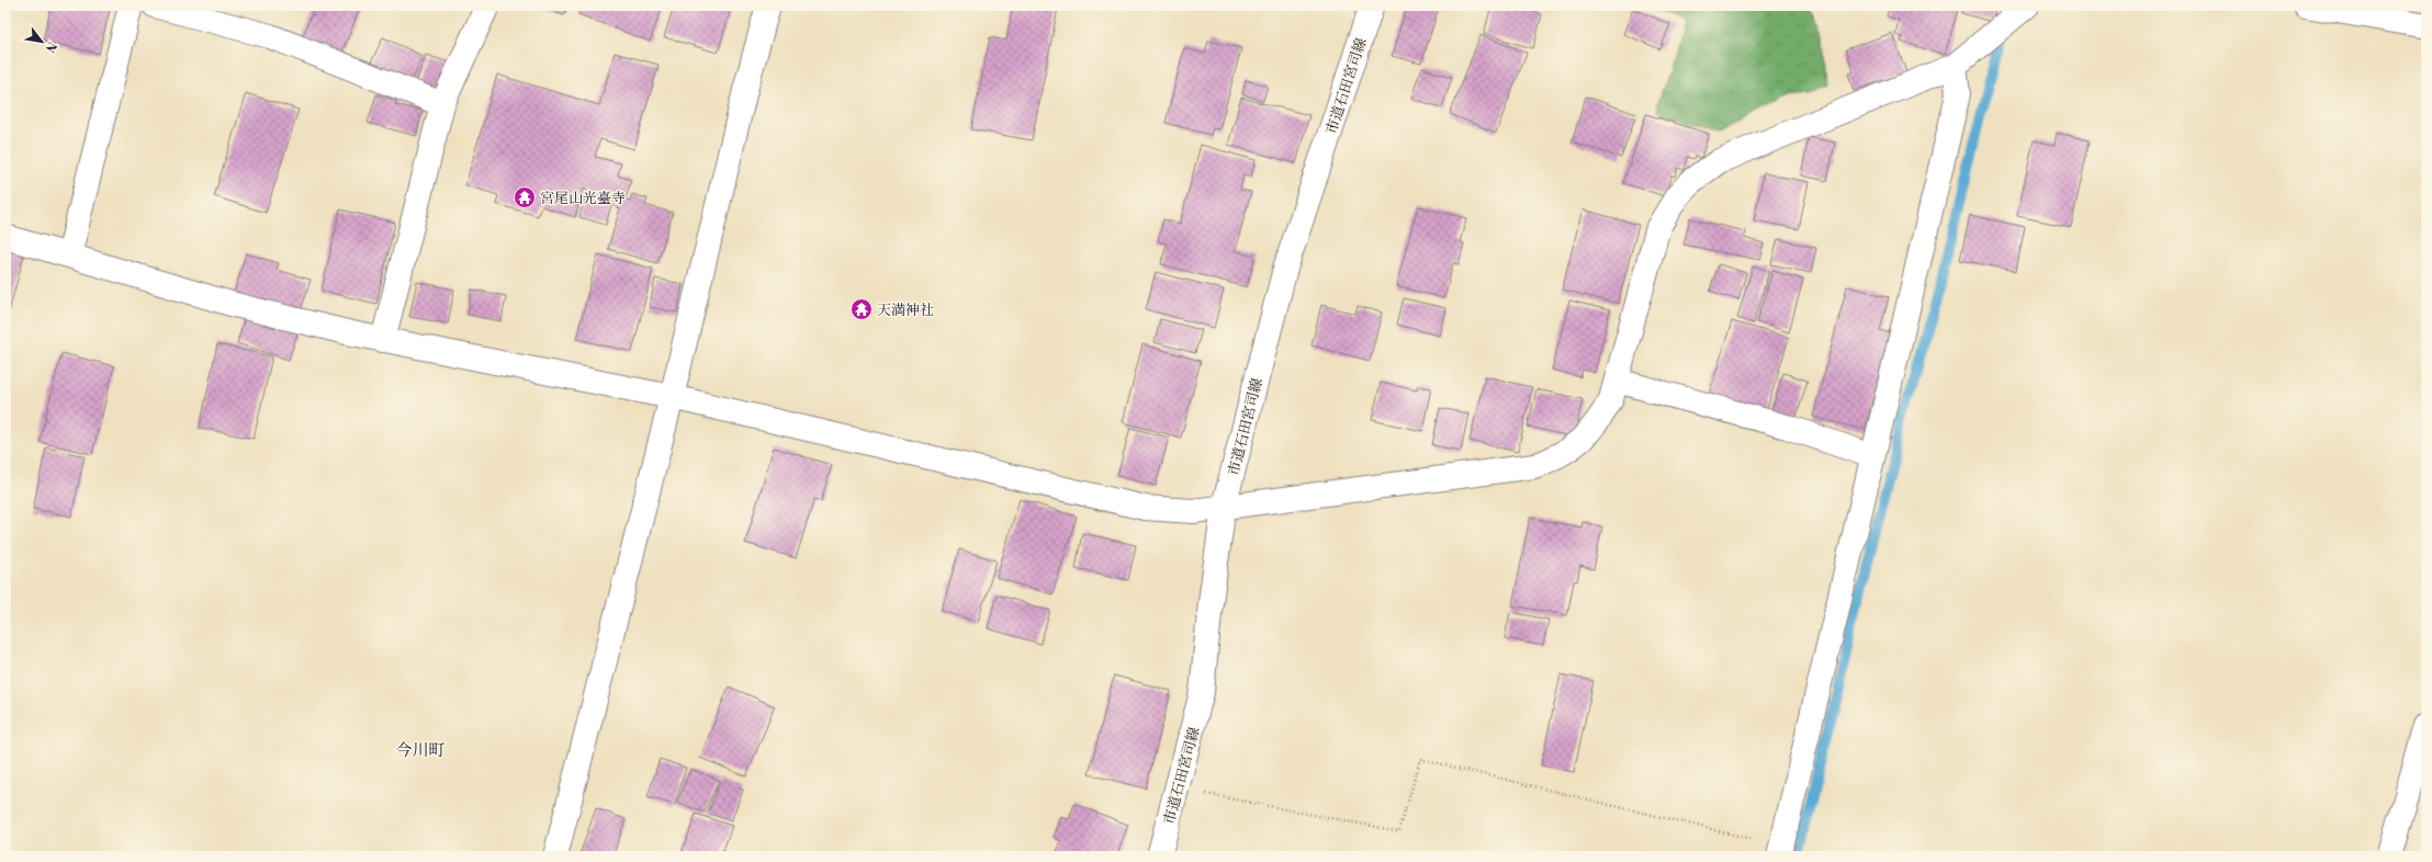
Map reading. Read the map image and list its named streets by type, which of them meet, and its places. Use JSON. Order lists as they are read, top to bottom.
{
  "streets": {
    "street": ["市道石田宮司線"]
  },
  "districts": ["今川町"],
  "places": {
    "temple": ["宮尾山光臺寺", "天満神社"]
  },
  "north": "bottom right"
}
